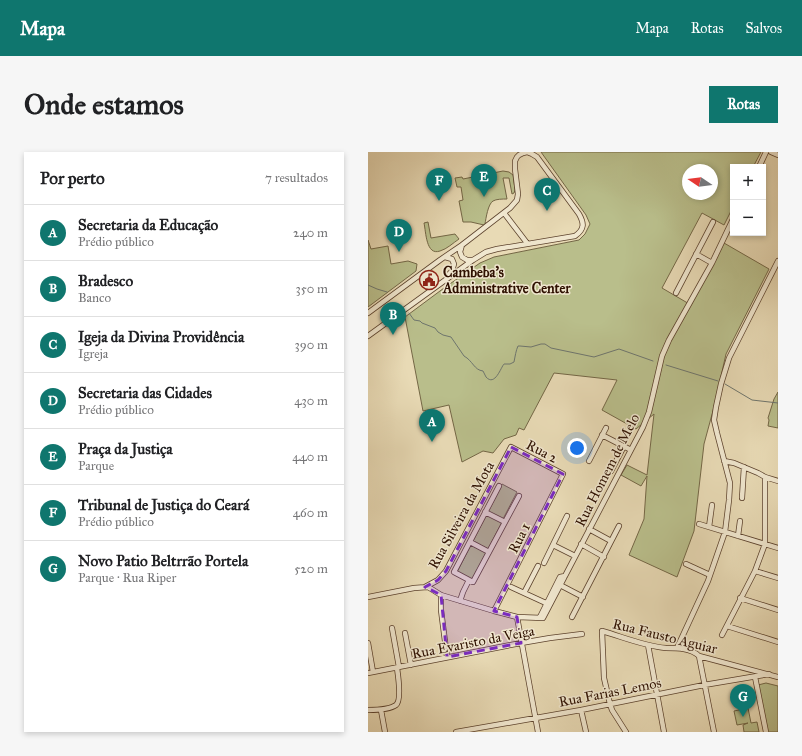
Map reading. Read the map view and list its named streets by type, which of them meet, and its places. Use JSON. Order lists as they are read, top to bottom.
{
  "streets": {
    "street": [
      "Rua 2",
      "Rua Homem de Melo",
      "Rua Silveira da Mota",
      "Rua 1",
      "Rua Fausto Aguiar",
      "Rua Evaristo da Veiga",
      "Rua Farias Lemos"
    ]
  },
  "crossings": [
    ["Rua 2", "Rua Silveira da Mota"],
    ["Rua 2", "Rua 1"],
    ["Rua Fausto Aguiar", "Rua Farias Lemos"]
  ],
  "places": {
    "public building": ["Cambeba's Administrative Center"]
  },
  "north": "left",
  "page": {
    "header": "Mapa",
    "nav": ["Mapa", "Rotas", "Salvos"],
    "buttons": "Rotas",
    "title": "Onde estamos",
    "heading": ["Por perto", "7 resultados"],
    "map_buttons": ["+", "−"],
    "pins": [
      "E",
      "F",
      "C",
      "D",
      "B",
      "A",
      "G"
    ],
    "list": [
      {
        "mark": "A",
        "name": "Secretaria da Educação",
        "note": "Prédio público",
        "value": "240 m"
      },
      {
        "mark": "B",
        "name": "Bradesco",
        "note": "Banco",
        "value": "350 m"
      },
      {
        "mark": "C",
        "name": "Igeja da Divina Providência",
        "note": "Igreja",
        "value": "390 m"
      },
      {
        "mark": "D",
        "name": "Secretaria das Cidades",
        "note": "Prédio público",
        "value": "430 m"
      },
      {
        "mark": "E",
        "name": "Praça da Justiça",
        "note": "Parque",
        "value": "440 m"
      },
      {
        "mark": "F",
        "name": "Tribunal de Justiça do Ceará",
        "note": "Prédio público",
        "value": "460 m"
      },
      {
        "mark": "G",
        "name": "Novo Patio Beltrrão Portela",
        "note": "Parque · Rua Riper",
        "value": "520 m"
      }
    ]
  }
}
